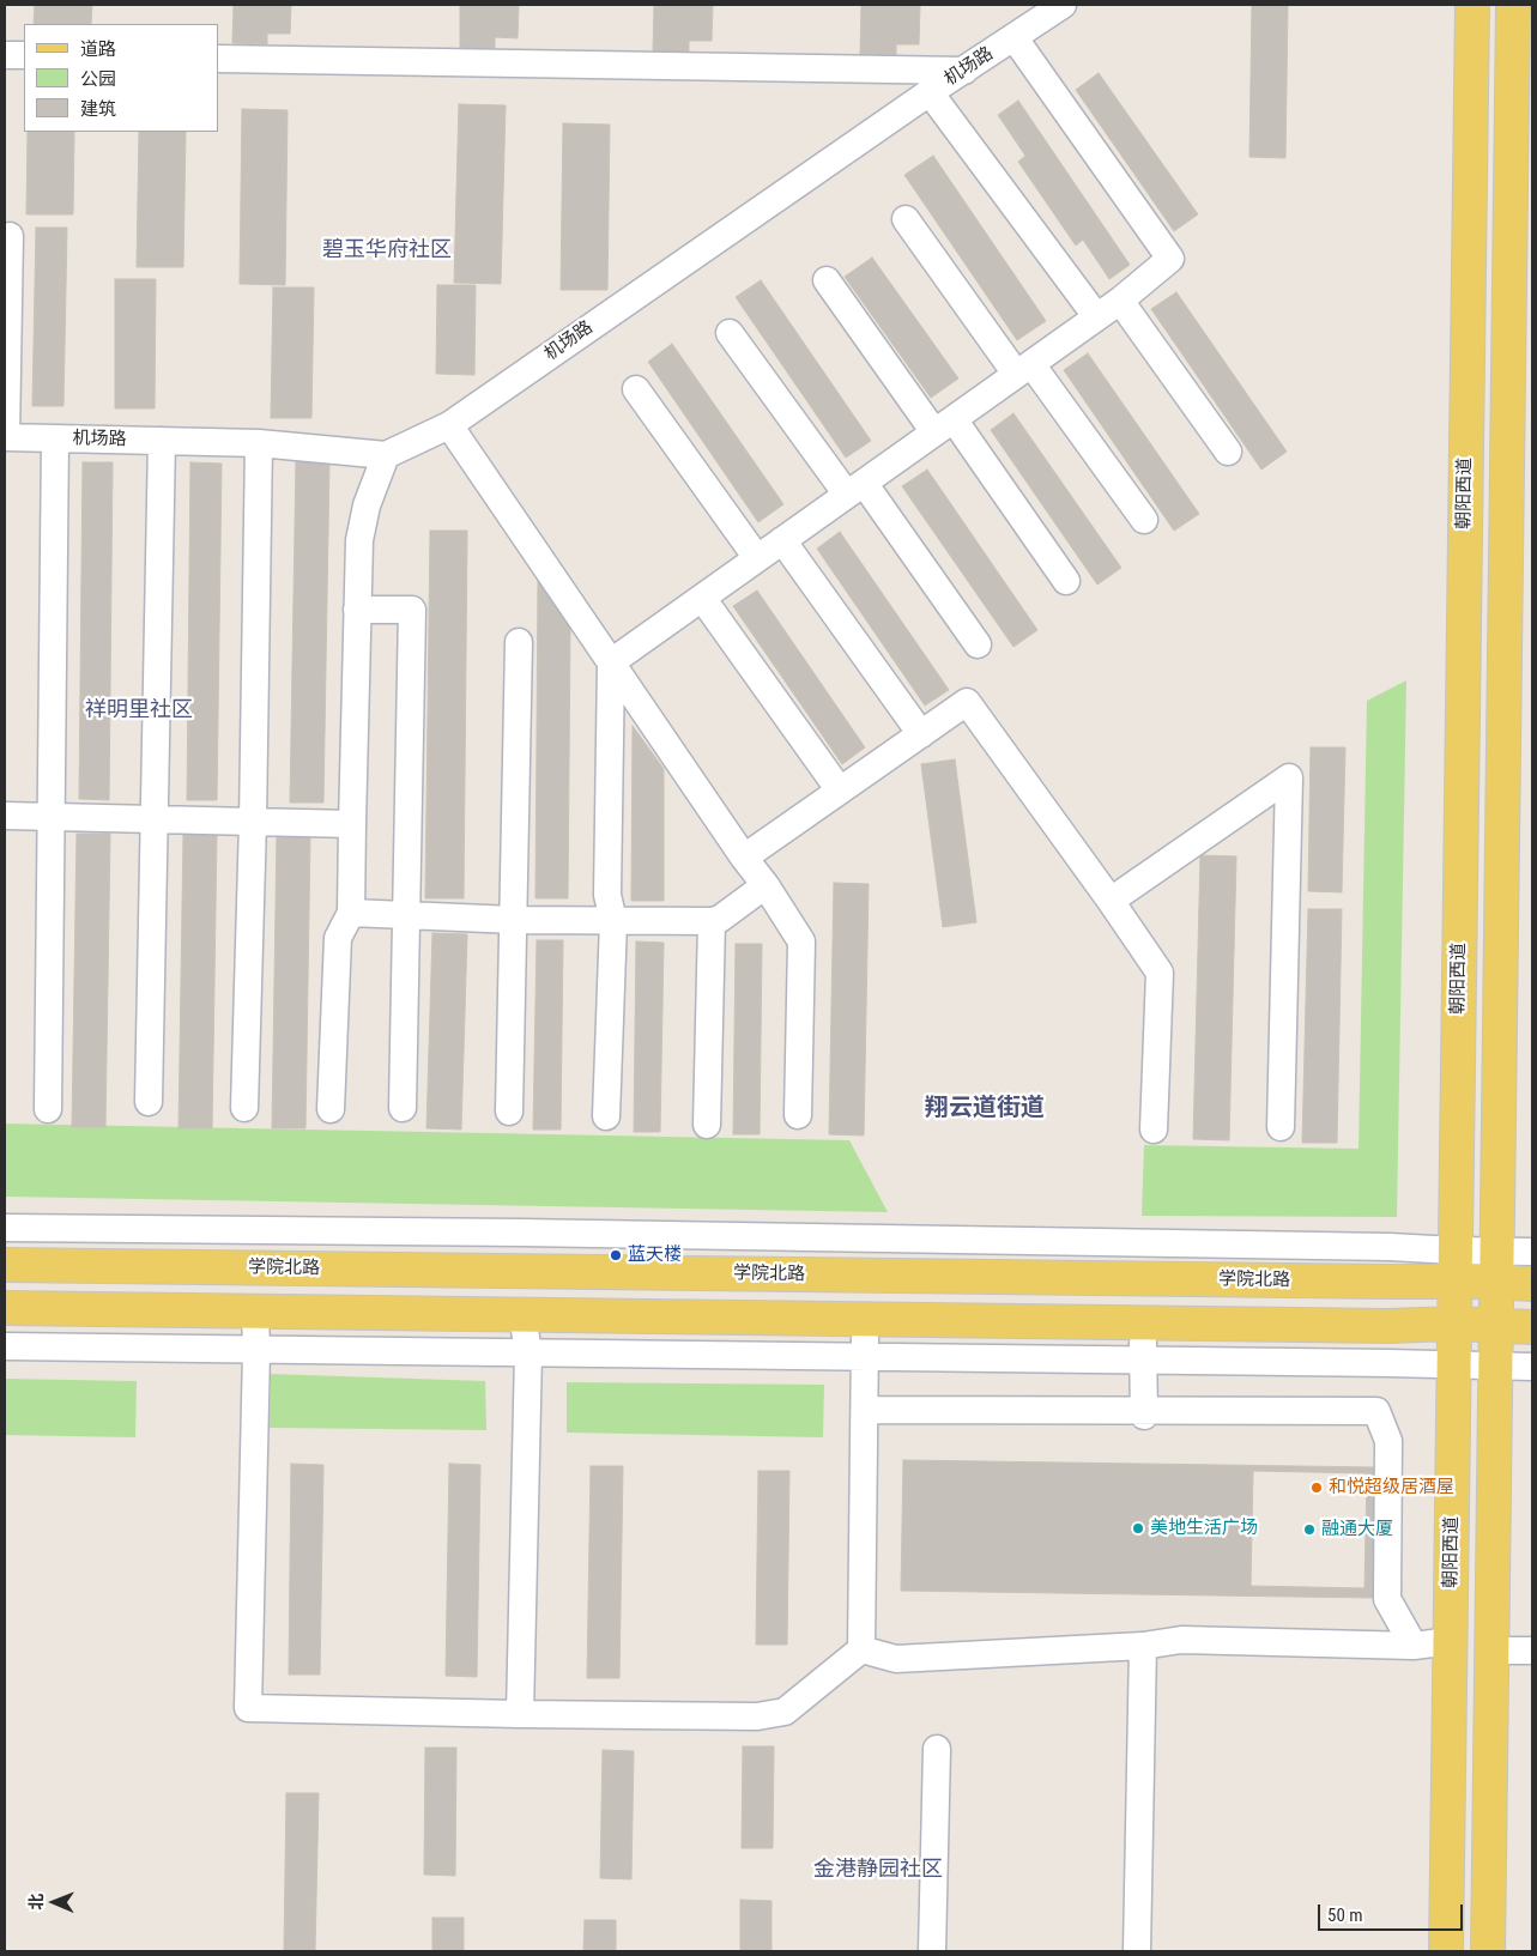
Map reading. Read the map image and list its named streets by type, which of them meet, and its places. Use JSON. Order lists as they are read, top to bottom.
{
  "streets": {
    "main road": ["朝阳西道", "学院北路"],
    "street": ["机场路"]
  },
  "crossings": [
    ["朝阳西道", "学院北路"]
  ],
  "districts": [
    "碧玉华府社区",
    "祥明里社区",
    "翔云道街道",
    "金港静园社区"
  ],
  "places": [
    "蓝天楼",
    "和悦超级居酒屋",
    "美地生活广场",
    "融通大厦"
  ],
  "legend": ["道路", "公园", "建筑"],
  "scale_bar": "50 m",
  "north": "left"
}
